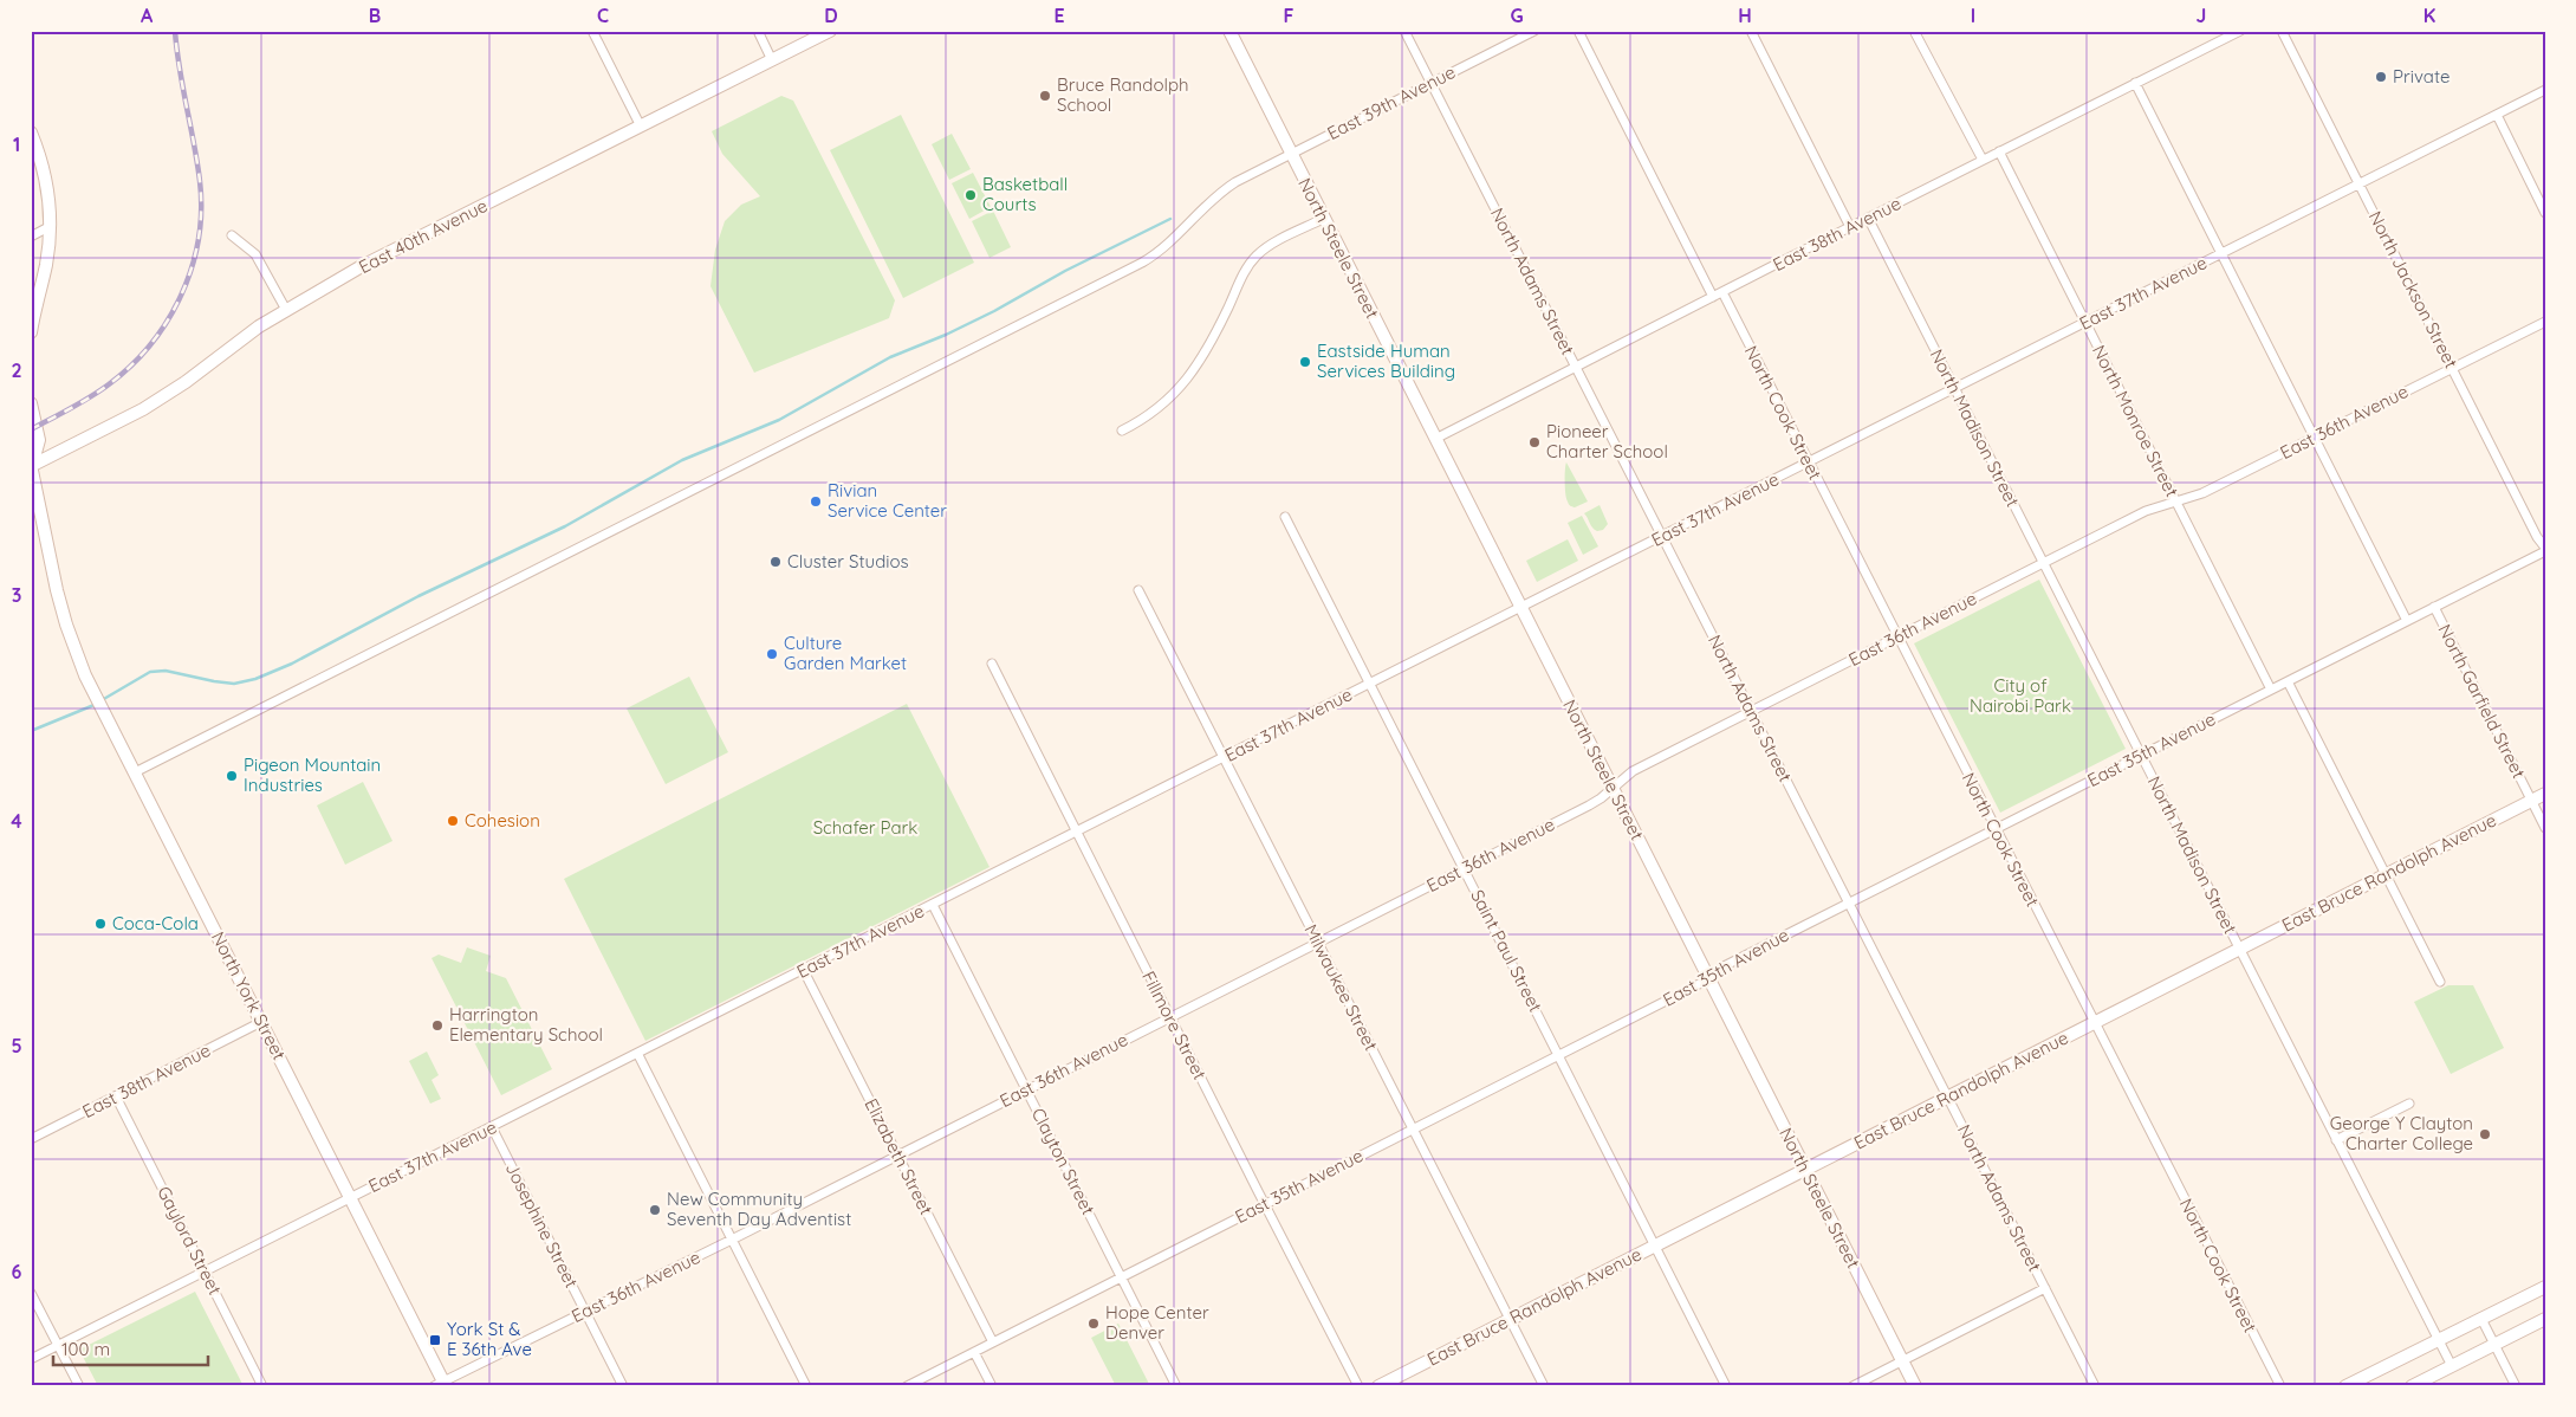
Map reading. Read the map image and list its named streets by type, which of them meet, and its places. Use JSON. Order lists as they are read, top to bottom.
{
  "streets": {
    "street": [
      "East 39th Avenue",
      "East 38th Avenue",
      "East 40th Avenue",
      "North Steele Street",
      "North Adams Street",
      "North Jackson Street",
      "East 37th Avenue",
      "North Cook Street",
      "North Monroe Street",
      "East 36th Avenue",
      "North Madison Street",
      "North Garfield Street",
      "East 35th Avenue",
      "East Bruce Randolph Avenue",
      "Saint Paul Street",
      "Milwaukee Street",
      "North York Street",
      "Fillmore Street",
      "Elizabeth Street",
      "Clayton Street",
      "Josephine Street",
      "Gaylord Street"
    ]
  },
  "crossings": [
    ["East 39th Avenue", "North Steele Street"],
    ["East 39th Avenue", "North Adams Street"],
    ["East 39th Avenue", "North York Street"],
    ["East 38th Avenue", "North Steele Street"],
    ["East 38th Avenue", "North Adams Street"],
    ["East 38th Avenue", "North Cook Street"],
    ["East 38th Avenue", "North Monroe Street"],
    ["East 38th Avenue", "North Madison Street"],
    ["East 38th Avenue", "North York Street"],
    ["East 38th Avenue", "Gaylord Street"],
    ["East 40th Avenue", "North York Street"],
    ["North Steele Street", "East 37th Avenue"],
    ["North Steele Street", "East 36th Avenue"],
    ["North Steele Street", "East 35th Avenue"],
    ["North Steele Street", "East Bruce Randolph Avenue"],
    ["North Adams Street", "East 37th Avenue"],
    ["North Adams Street", "East 36th Avenue"],
    ["North Adams Street", "East 35th Avenue"],
    ["North Adams Street", "East Bruce Randolph Avenue"],
    ["North Jackson Street", "East 37th Avenue"],
    ["North Jackson Street", "East 36th Avenue"],
    ["North Jackson Street", "East 35th Avenue"],
    ["East 37th Avenue", "North Cook Street"],
    ["East 37th Avenue", "North Monroe Street"],
    ["East 37th Avenue", "North Madison Street"],
    ["East 37th Avenue", "Saint Paul Street"],
    ["East 37th Avenue", "Milwaukee Street"],
    ["East 37th Avenue", "North York Street"],
    ["East 37th Avenue", "Fillmore Street"],
    ["East 37th Avenue", "Elizabeth Street"],
    ["East 37th Avenue", "Clayton Street"],
    ["East 37th Avenue", "Josephine Street"],
    ["East 37th Avenue", "Gaylord Street"],
    ["North Cook Street", "East 36th Avenue"],
    ["North Cook Street", "East 35th Avenue"],
    ["North Cook Street", "East Bruce Randolph Avenue"],
    ["North Monroe Street", "East 36th Avenue"],
    ["North Monroe Street", "East 35th Avenue"],
    ["East 36th Avenue", "North Madison Street"],
    ["East 36th Avenue", "Saint Paul Street"],
    ["East 36th Avenue", "Milwaukee Street"],
    ["East 36th Avenue", "North York Street"],
    ["East 36th Avenue", "Fillmore Street"],
    ["East 36th Avenue", "Elizabeth Street"],
    ["East 36th Avenue", "Clayton Street"],
    ["East 36th Avenue", "Josephine Street"],
    ["North Madison Street", "East 35th Avenue"],
    ["North Madison Street", "East Bruce Randolph Avenue"],
    ["North Garfield Street", "East 35th Avenue"],
    ["North Garfield Street", "East Bruce Randolph Avenue"],
    ["East 35th Avenue", "Saint Paul Street"],
    ["East 35th Avenue", "Milwaukee Street"],
    ["East 35th Avenue", "Fillmore Street"],
    ["East 35th Avenue", "Elizabeth Street"],
    ["East 35th Avenue", "Clayton Street"],
    ["East Bruce Randolph Avenue", "Saint Paul Street"],
    ["East Bruce Randolph Avenue", "Milwaukee Street"]
  ],
  "parks": ["City of Nairobi Park", "Schafer Park"],
  "places": {
    "other": [
      "Private",
      "Bruce Randolph School",
      "Basketball Courts",
      "Eastside Human Services Building",
      "Pioneer Charter School",
      "Rivian Service Center",
      "Cluster Studios",
      "Culture Garden Market",
      "Pigeon Mountain Industries",
      "Cohesion",
      "Coca-Cola",
      "Harrington Elementary School",
      "George Y Clayton Charter College",
      "New Community Seventh Day Adventist",
      "Hope Center Denver"
    ],
    "transit": ["York St & E 36th Ave"]
  },
  "scale_bar": "100 m",
  "grid": {
    "columns": [
      "A",
      "B",
      "C",
      "D",
      "E",
      "F",
      "G",
      "H",
      "I",
      "J",
      "K"
    ],
    "rows": [
      "1",
      "2",
      "3",
      "4",
      "5",
      "6"
    ]
  }
}
